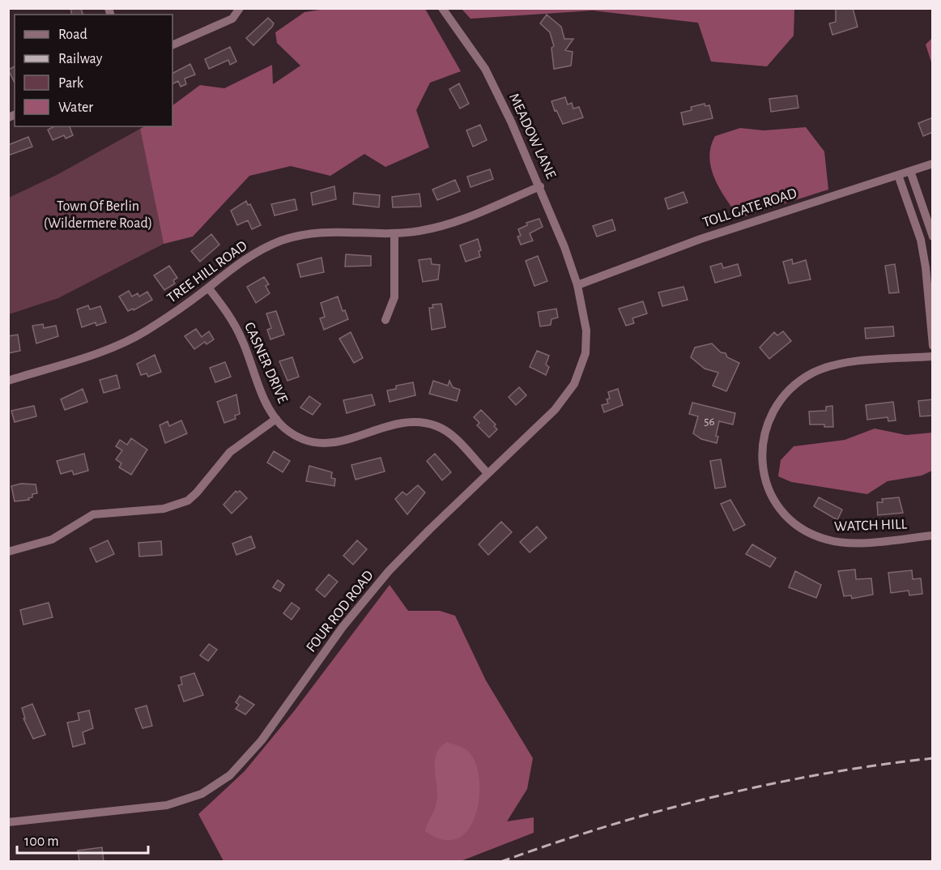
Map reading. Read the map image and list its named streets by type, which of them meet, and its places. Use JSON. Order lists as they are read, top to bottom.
{
  "streets": {
    "street": [
      "MEADOW LANE",
      "TOLL GATE ROAD",
      "TREE HILL ROAD",
      "CASNER DRIVE",
      "WATCH HILL",
      "FOUR ROD ROAD"
    ]
  },
  "crossings": [
    ["MEADOW LANE", "TOLL GATE ROAD"],
    ["MEADOW LANE", "TREE HILL ROAD"],
    ["MEADOW LANE", "FOUR ROD ROAD"],
    ["TOLL GATE ROAD", "FOUR ROD ROAD"],
    ["TREE HILL ROAD", "CASNER DRIVE"],
    ["CASNER DRIVE", "FOUR ROD ROAD"]
  ],
  "parks": ["Town Of Berlin (Wildermere Road)"],
  "house_numbers": ["56"],
  "legend": [
    "Road",
    "Railway",
    "Park",
    "Water"
  ],
  "scale_bar": "100 m"
}
